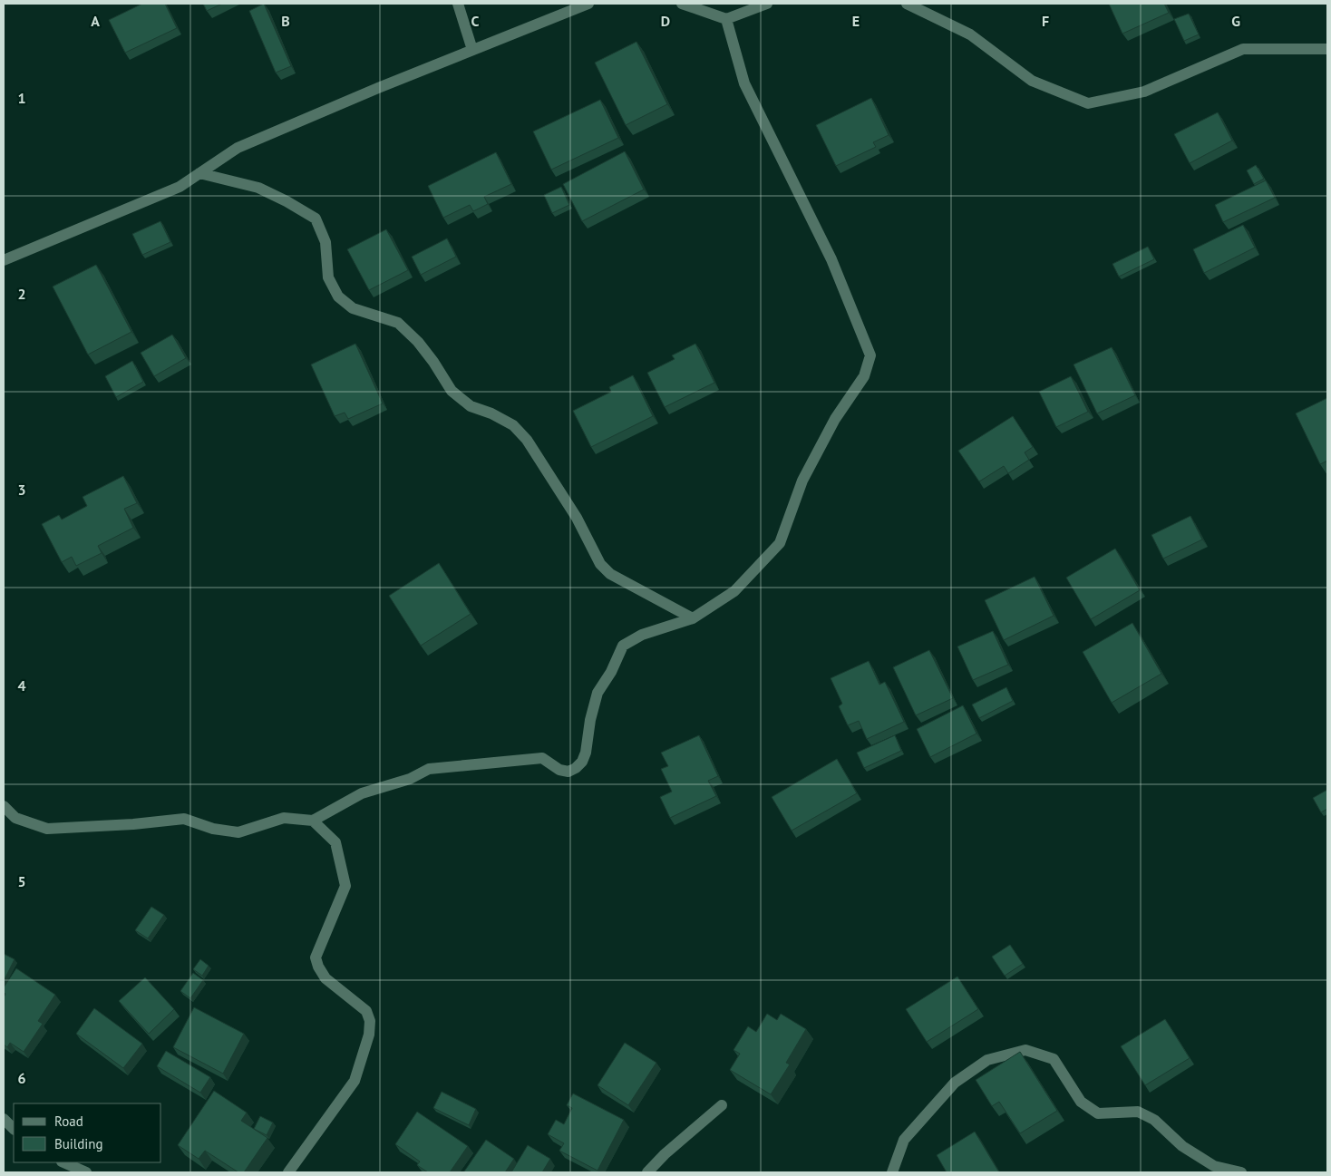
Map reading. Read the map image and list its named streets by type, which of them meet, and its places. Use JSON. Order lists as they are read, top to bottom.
{
  "legend": ["Road", "Building"],
  "grid": {
    "columns": [
      "A",
      "B",
      "C",
      "D",
      "E",
      "F",
      "G"
    ],
    "rows": [
      "1",
      "2",
      "3",
      "4",
      "5",
      "6"
    ]
  }
}
